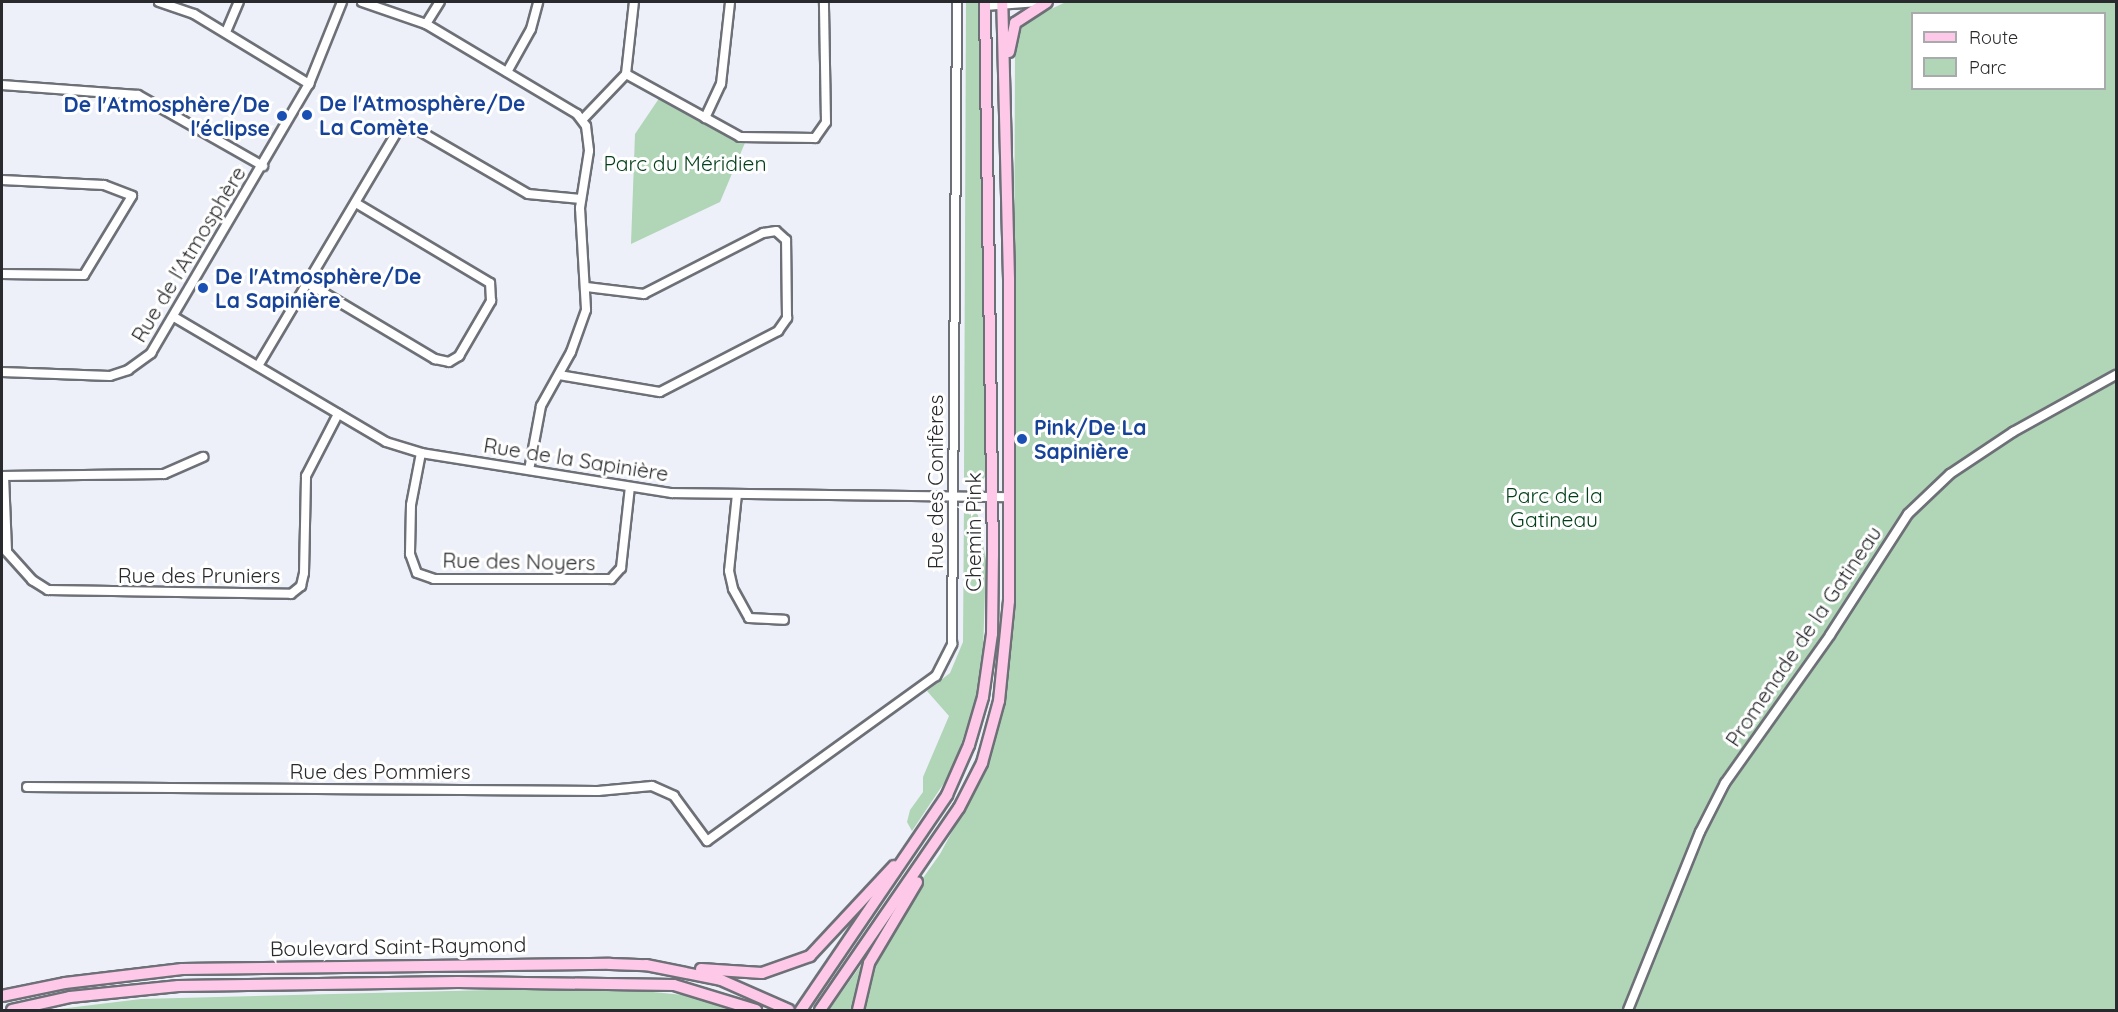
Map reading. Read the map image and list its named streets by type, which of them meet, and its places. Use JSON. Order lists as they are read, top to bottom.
{
  "streets": {
    "main road": ["Chemin Pink", "Boulevard Saint-Raymond"],
    "street": [
      "Rue de l'Atmosphère",
      "Rue de la Sapinière",
      "Rue des Conifères",
      "Rue des Noyers",
      "Rue des Pruniers",
      "Promenade de la Gatineau",
      "Rue des Pommiers"
    ]
  },
  "crossings": [
    ["Rue de l'Atmosphère", "Rue de la Sapinière"],
    ["Rue de la Sapinière", "Rue des Conifères"],
    ["Rue de la Sapinière", "Chemin Pink"],
    ["Rue de la Sapinière", "Rue des Noyers"],
    ["Rue de la Sapinière", "Rue des Pruniers"],
    ["Rue des Conifères", "Rue des Pommiers"]
  ],
  "parks": ["Parc du Méridien", "Parc de la Gatineau"],
  "places": [
    "De l'Atmosphère/De La Comète",
    "De l'Atmosphère/De l'éclipse",
    "De l'Atmosphère/De La Sapinière",
    "Pink/De La Sapinière"
  ],
  "legend": ["Route", "Parc"]
}
